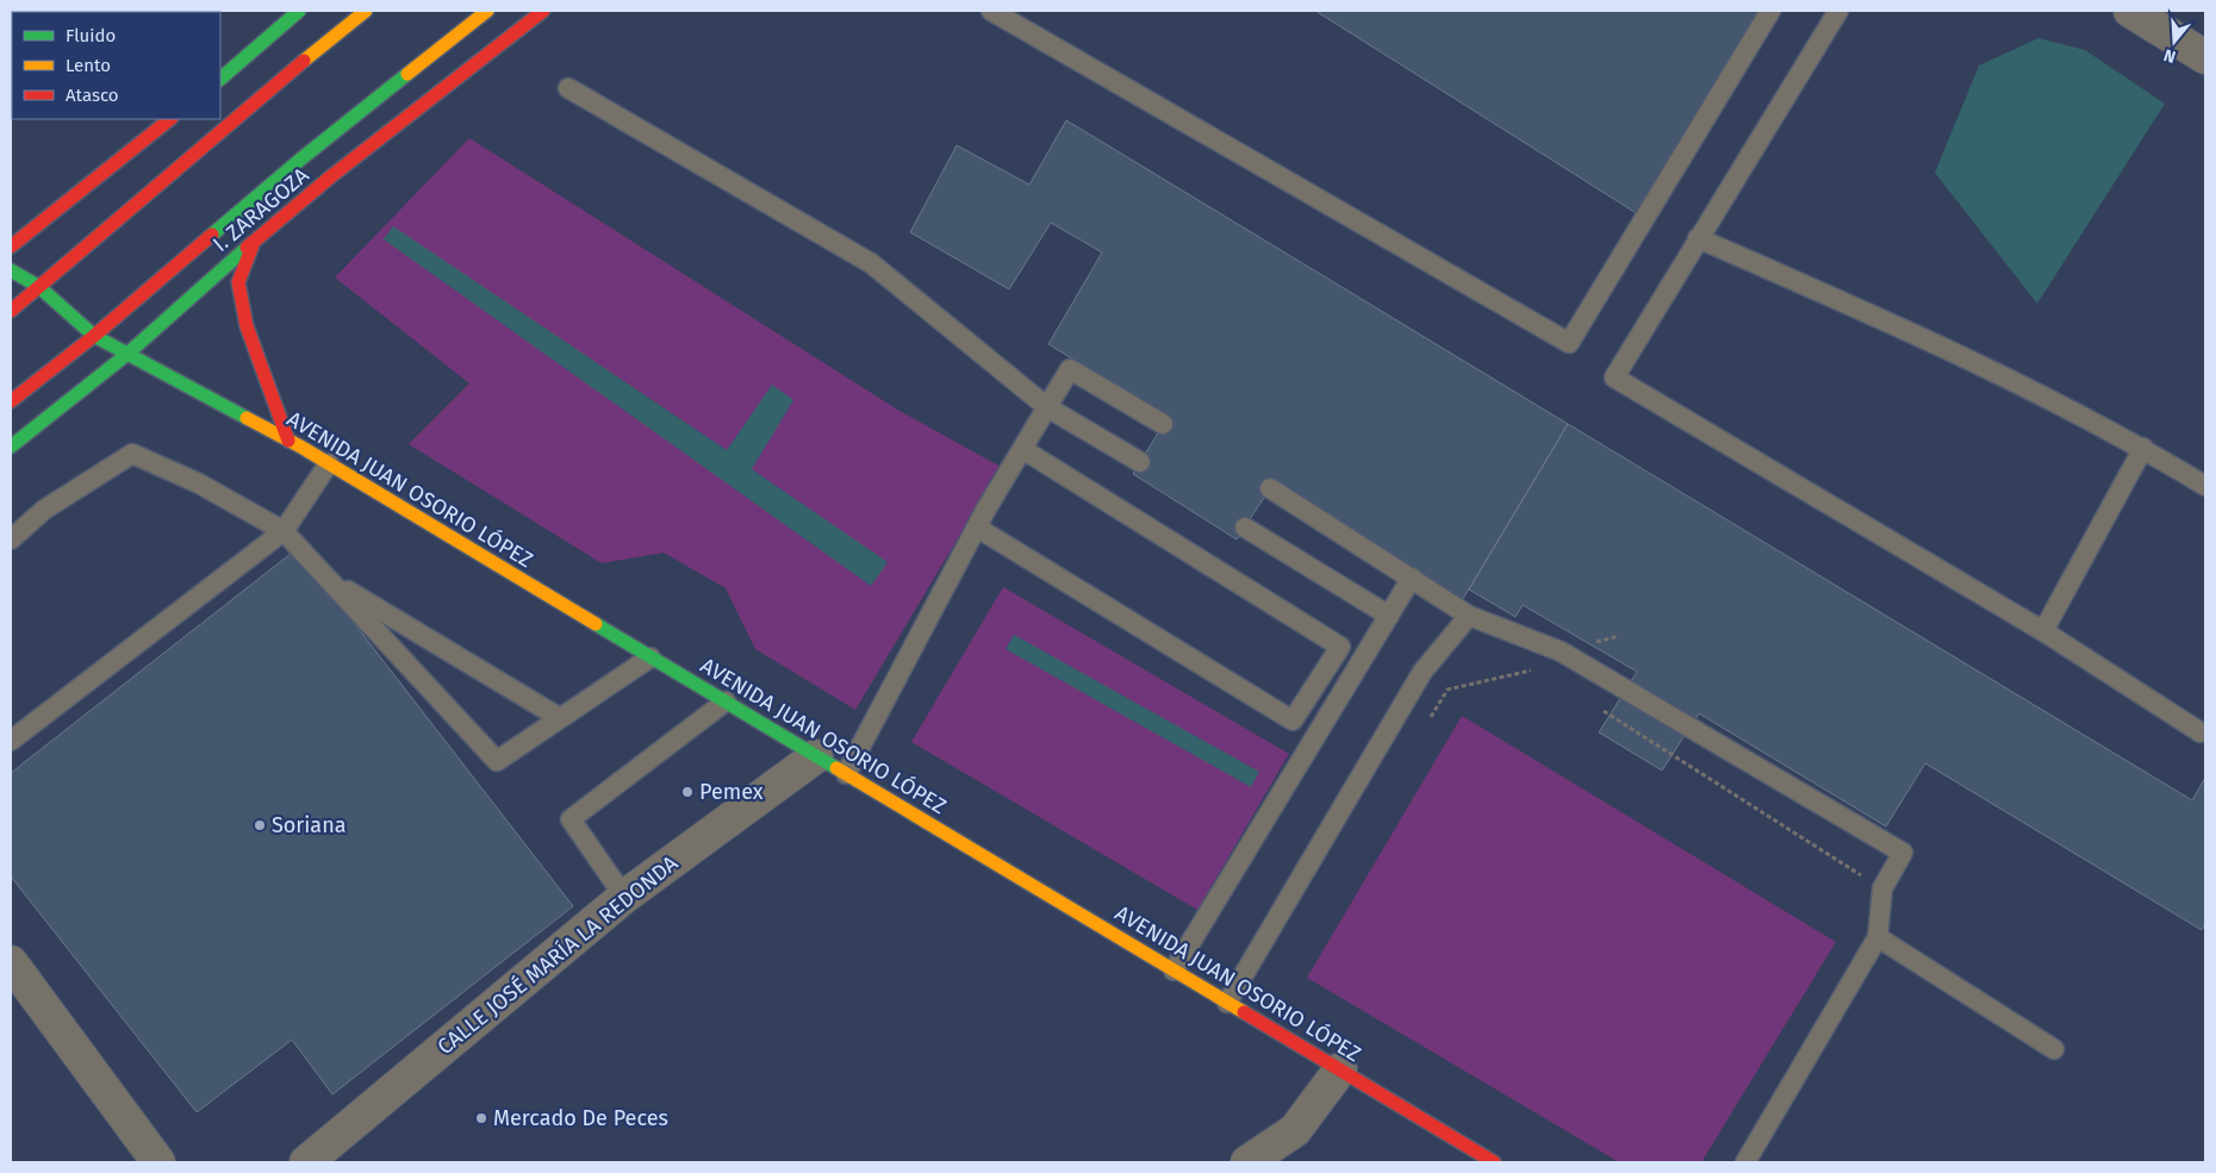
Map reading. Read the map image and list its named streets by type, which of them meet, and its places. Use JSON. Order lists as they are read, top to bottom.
{
  "streets": {
    "main road": ["I. ZARAGOZA", "AVENIDA JUAN OSORIO LÓPEZ"],
    "street": ["CALLE JOSÉ MARÍA LA REDONDA"]
  },
  "crossings": [
    ["I. ZARAGOZA", "AVENIDA JUAN OSORIO LÓPEZ"],
    ["AVENIDA JUAN OSORIO LÓPEZ", "CALLE JOSÉ MARÍA LA REDONDA"]
  ],
  "places": ["Pemex", "Soriana", "Mercado De Peces"],
  "legend": ["Fluido", "Lento", "Atasco"],
  "north": "bottom"
}
